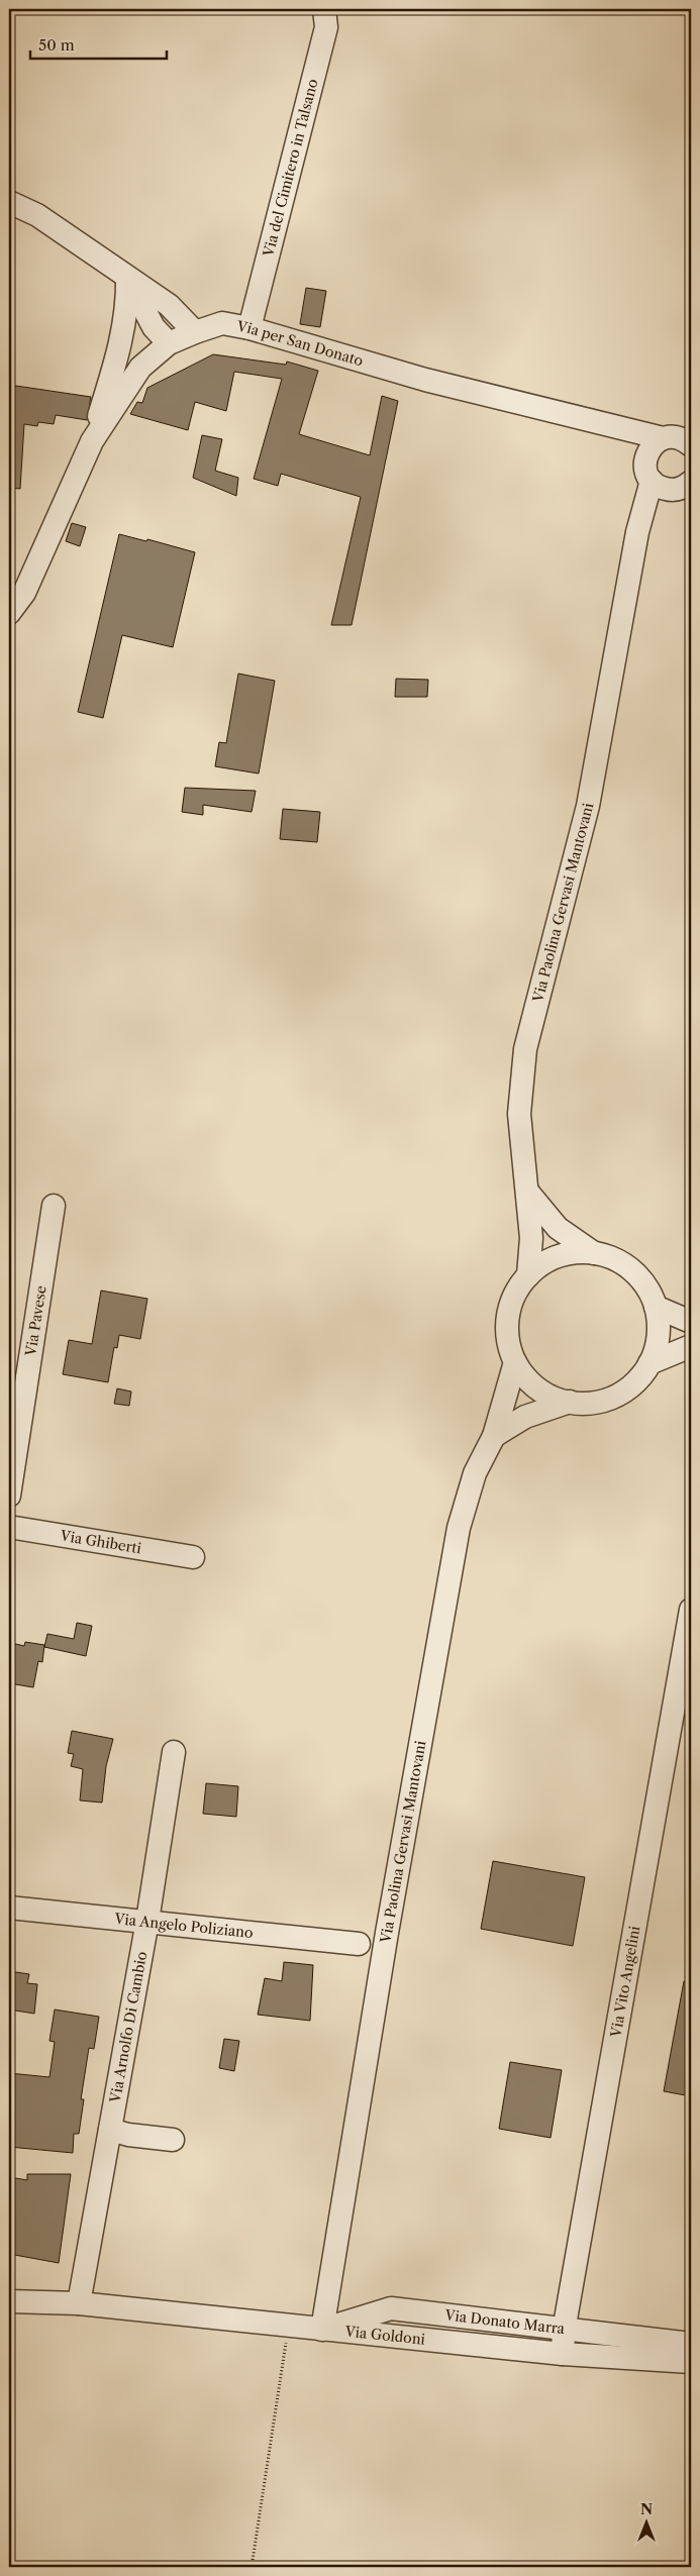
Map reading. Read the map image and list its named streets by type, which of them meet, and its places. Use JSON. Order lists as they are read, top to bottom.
{
  "streets": {
    "street": [
      "Via del Cimitero in Talsano",
      "Via per San Donato",
      "Via Paolina Gervasi Mantovani",
      "Via Pavese",
      "Via Ghiberti",
      "Via Angelo Poliziano",
      "Via Vito Angelini",
      "Via Arnolfo Di Cambio",
      "Via Donato Marra",
      "Via Goldoni"
    ]
  },
  "crossings": [
    ["Via del Cimitero in Talsano", "Via per San Donato"],
    ["Via Paolina Gervasi Mantovani", "Via Donato Marra"],
    ["Via Paolina Gervasi Mantovani", "Via Goldoni"],
    ["Via Angelo Poliziano", "Via Arnolfo Di Cambio"],
    ["Via Vito Angelini", "Via Donato Marra"],
    ["Via Vito Angelini", "Via Goldoni"],
    ["Via Arnolfo Di Cambio", "Via Goldoni"],
    ["Via Donato Marra", "Via Goldoni"]
  ],
  "scale_bar": "50 m",
  "north": "top"
}
